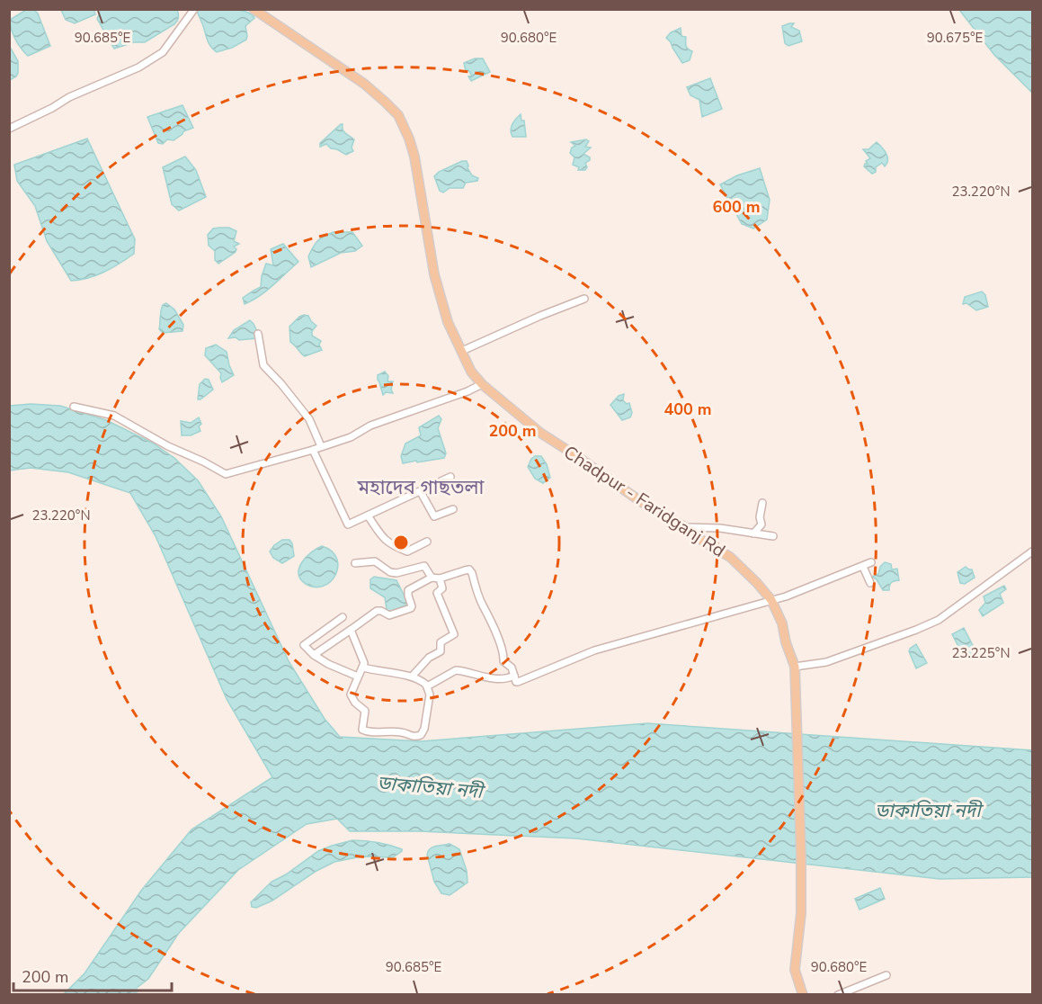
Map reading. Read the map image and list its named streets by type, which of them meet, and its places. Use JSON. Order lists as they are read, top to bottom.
{
  "streets": {
    "main road": ["Chadpur - Faridganj Rd"]
  },
  "districts": ["মহাদেব গাছতলা"],
  "water": ["ডাকাতিয়া নদী"],
  "scale_bar": "200 m",
  "coordinates": [
    "90.685°E",
    "90.680°E",
    "90.675°E",
    "23.220°N",
    "23.225°N"
  ],
  "rings": ["600 m", "400 m", "200 m"]
}
